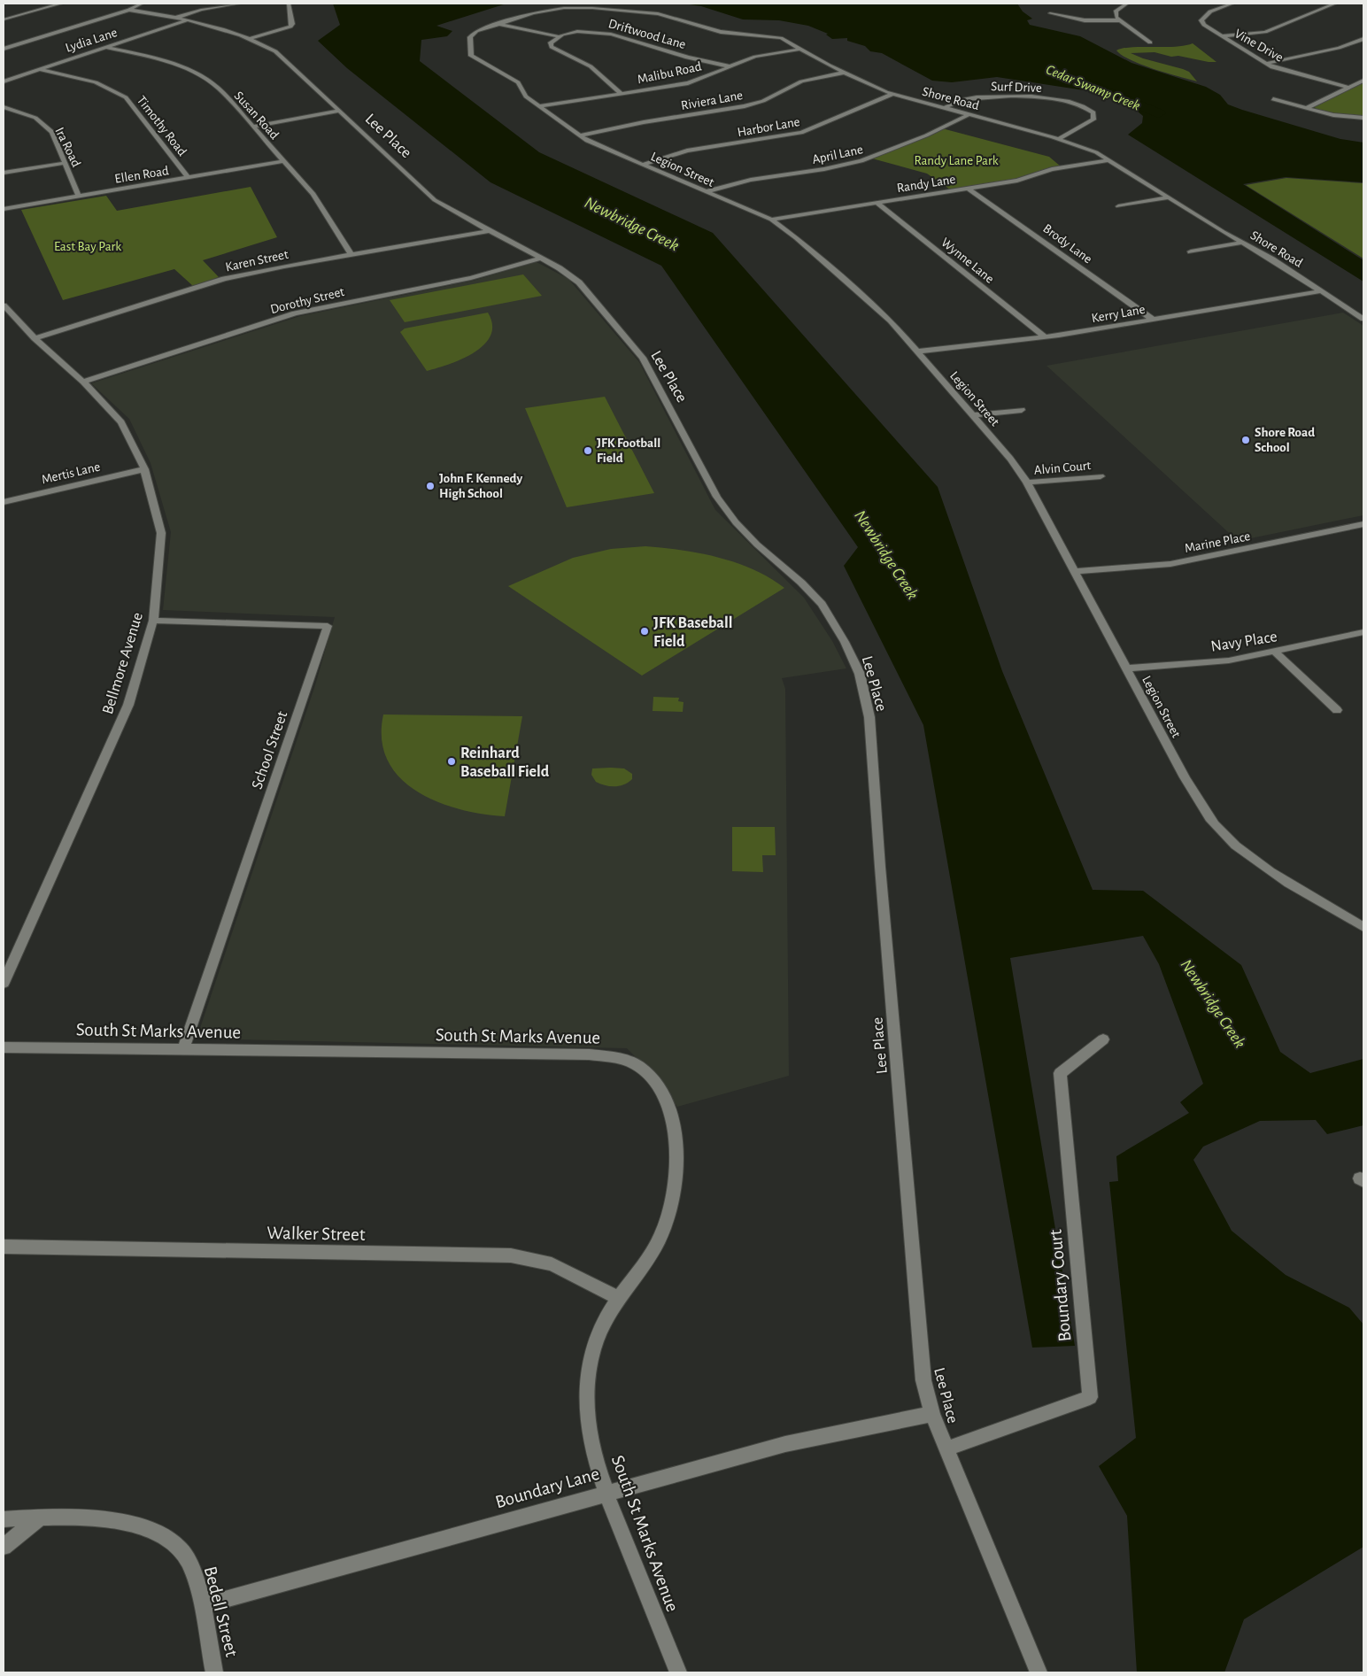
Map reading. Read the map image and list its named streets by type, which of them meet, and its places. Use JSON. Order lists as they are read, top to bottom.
{
  "streets": {
    "street": [
      "Driftwood Lane",
      "Lydia Lane",
      "Vine Drive",
      "Malibu Road",
      "Surf Drive",
      "Shore Road",
      "Riviera Lane",
      "Susan Road",
      "Timothy Road",
      "Harbor Lane",
      "Lee Place",
      "Ira Road",
      "April Lane",
      "Legion Street",
      "Ellen Road",
      "Randy Lane",
      "Brody Lane",
      "Karen Street",
      "Wynne Lane",
      "Dorothy Street",
      "Kerry Lane",
      "Alvin Court",
      "Mertis Lane",
      "Marine Place",
      "Navy Place",
      "Bellmore Avenue",
      "School Street",
      "South St Marks Avenue",
      "Walker Street",
      "Boundary Court",
      "Boundary Lane",
      "Bedell Street"
    ]
  },
  "crossings": [
    ["Driftwood Lane", "Malibu Road"],
    ["Lydia Lane", "Susan Road"],
    ["Lydia Lane", "Timothy Road"],
    ["Lydia Lane", "Lee Place"],
    ["Malibu Road", "Shore Road"],
    ["Malibu Road", "Legion Street"],
    ["Surf Drive", "Shore Road"],
    ["Shore Road", "Riviera Lane"],
    ["Shore Road", "Harbor Lane"],
    ["Shore Road", "April Lane"],
    ["Shore Road", "Legion Street"],
    ["Shore Road", "Randy Lane"],
    ["Shore Road", "Kerry Lane"],
    ["Riviera Lane", "Legion Street"],
    ["Susan Road", "Ellen Road"],
    ["Susan Road", "Karen Street"],
    ["Timothy Road", "Ellen Road"],
    ["Harbor Lane", "Legion Street"],
    ["Lee Place", "Karen Street"],
    ["Lee Place", "Dorothy Street"],
    ["Lee Place", "Boundary Court"],
    ["Lee Place", "Boundary Lane"],
    ["Ira Road", "Ellen Road"],
    ["April Lane", "Legion Street"],
    ["Legion Street", "Randy Lane"],
    ["Legion Street", "Kerry Lane"],
    ["Legion Street", "Alvin Court"],
    ["Legion Street", "Marine Place"],
    ["Legion Street", "Navy Place"],
    ["Randy Lane", "Brody Lane"],
    ["Randy Lane", "Wynne Lane"],
    ["Brody Lane", "Kerry Lane"],
    ["Karen Street", "Bellmore Avenue"],
    ["Wynne Lane", "Kerry Lane"],
    ["Dorothy Street", "Bellmore Avenue"],
    ["Mertis Lane", "Bellmore Avenue"],
    ["Bellmore Avenue", "School Street"],
    ["School Street", "South St Marks Avenue"],
    ["South St Marks Avenue", "Walker Street"],
    ["South St Marks Avenue", "Boundary Lane"],
    ["Boundary Lane", "Bedell Street"]
  ],
  "water": ["Cedar Swamp Creek", "Newbridge Creek"],
  "parks": ["Randy Lane Park", "East Bay Park"],
  "places": [
    "Shore Road School",
    "JFK Football Field",
    "John F. Kennedy High School",
    "JFK Baseball Field",
    "Reinhard Baseball Field"
  ]
}
